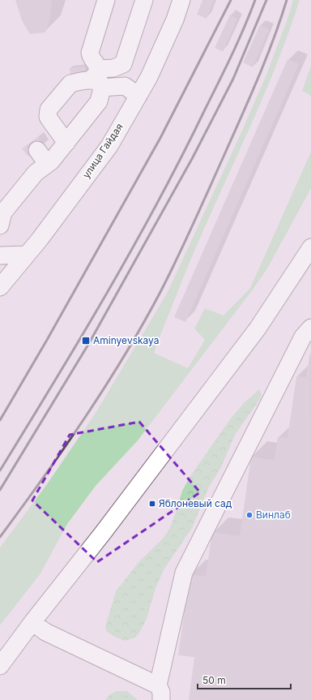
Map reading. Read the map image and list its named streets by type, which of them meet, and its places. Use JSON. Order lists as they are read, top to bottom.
{
  "streets": {
    "street": ["улица Гайдая"]
  },
  "places": {
    "transit": ["Aminyevskaya", "Яблоневый сад"],
    "other": ["Винлаб"]
  },
  "scale_bar": "50 m"
}
